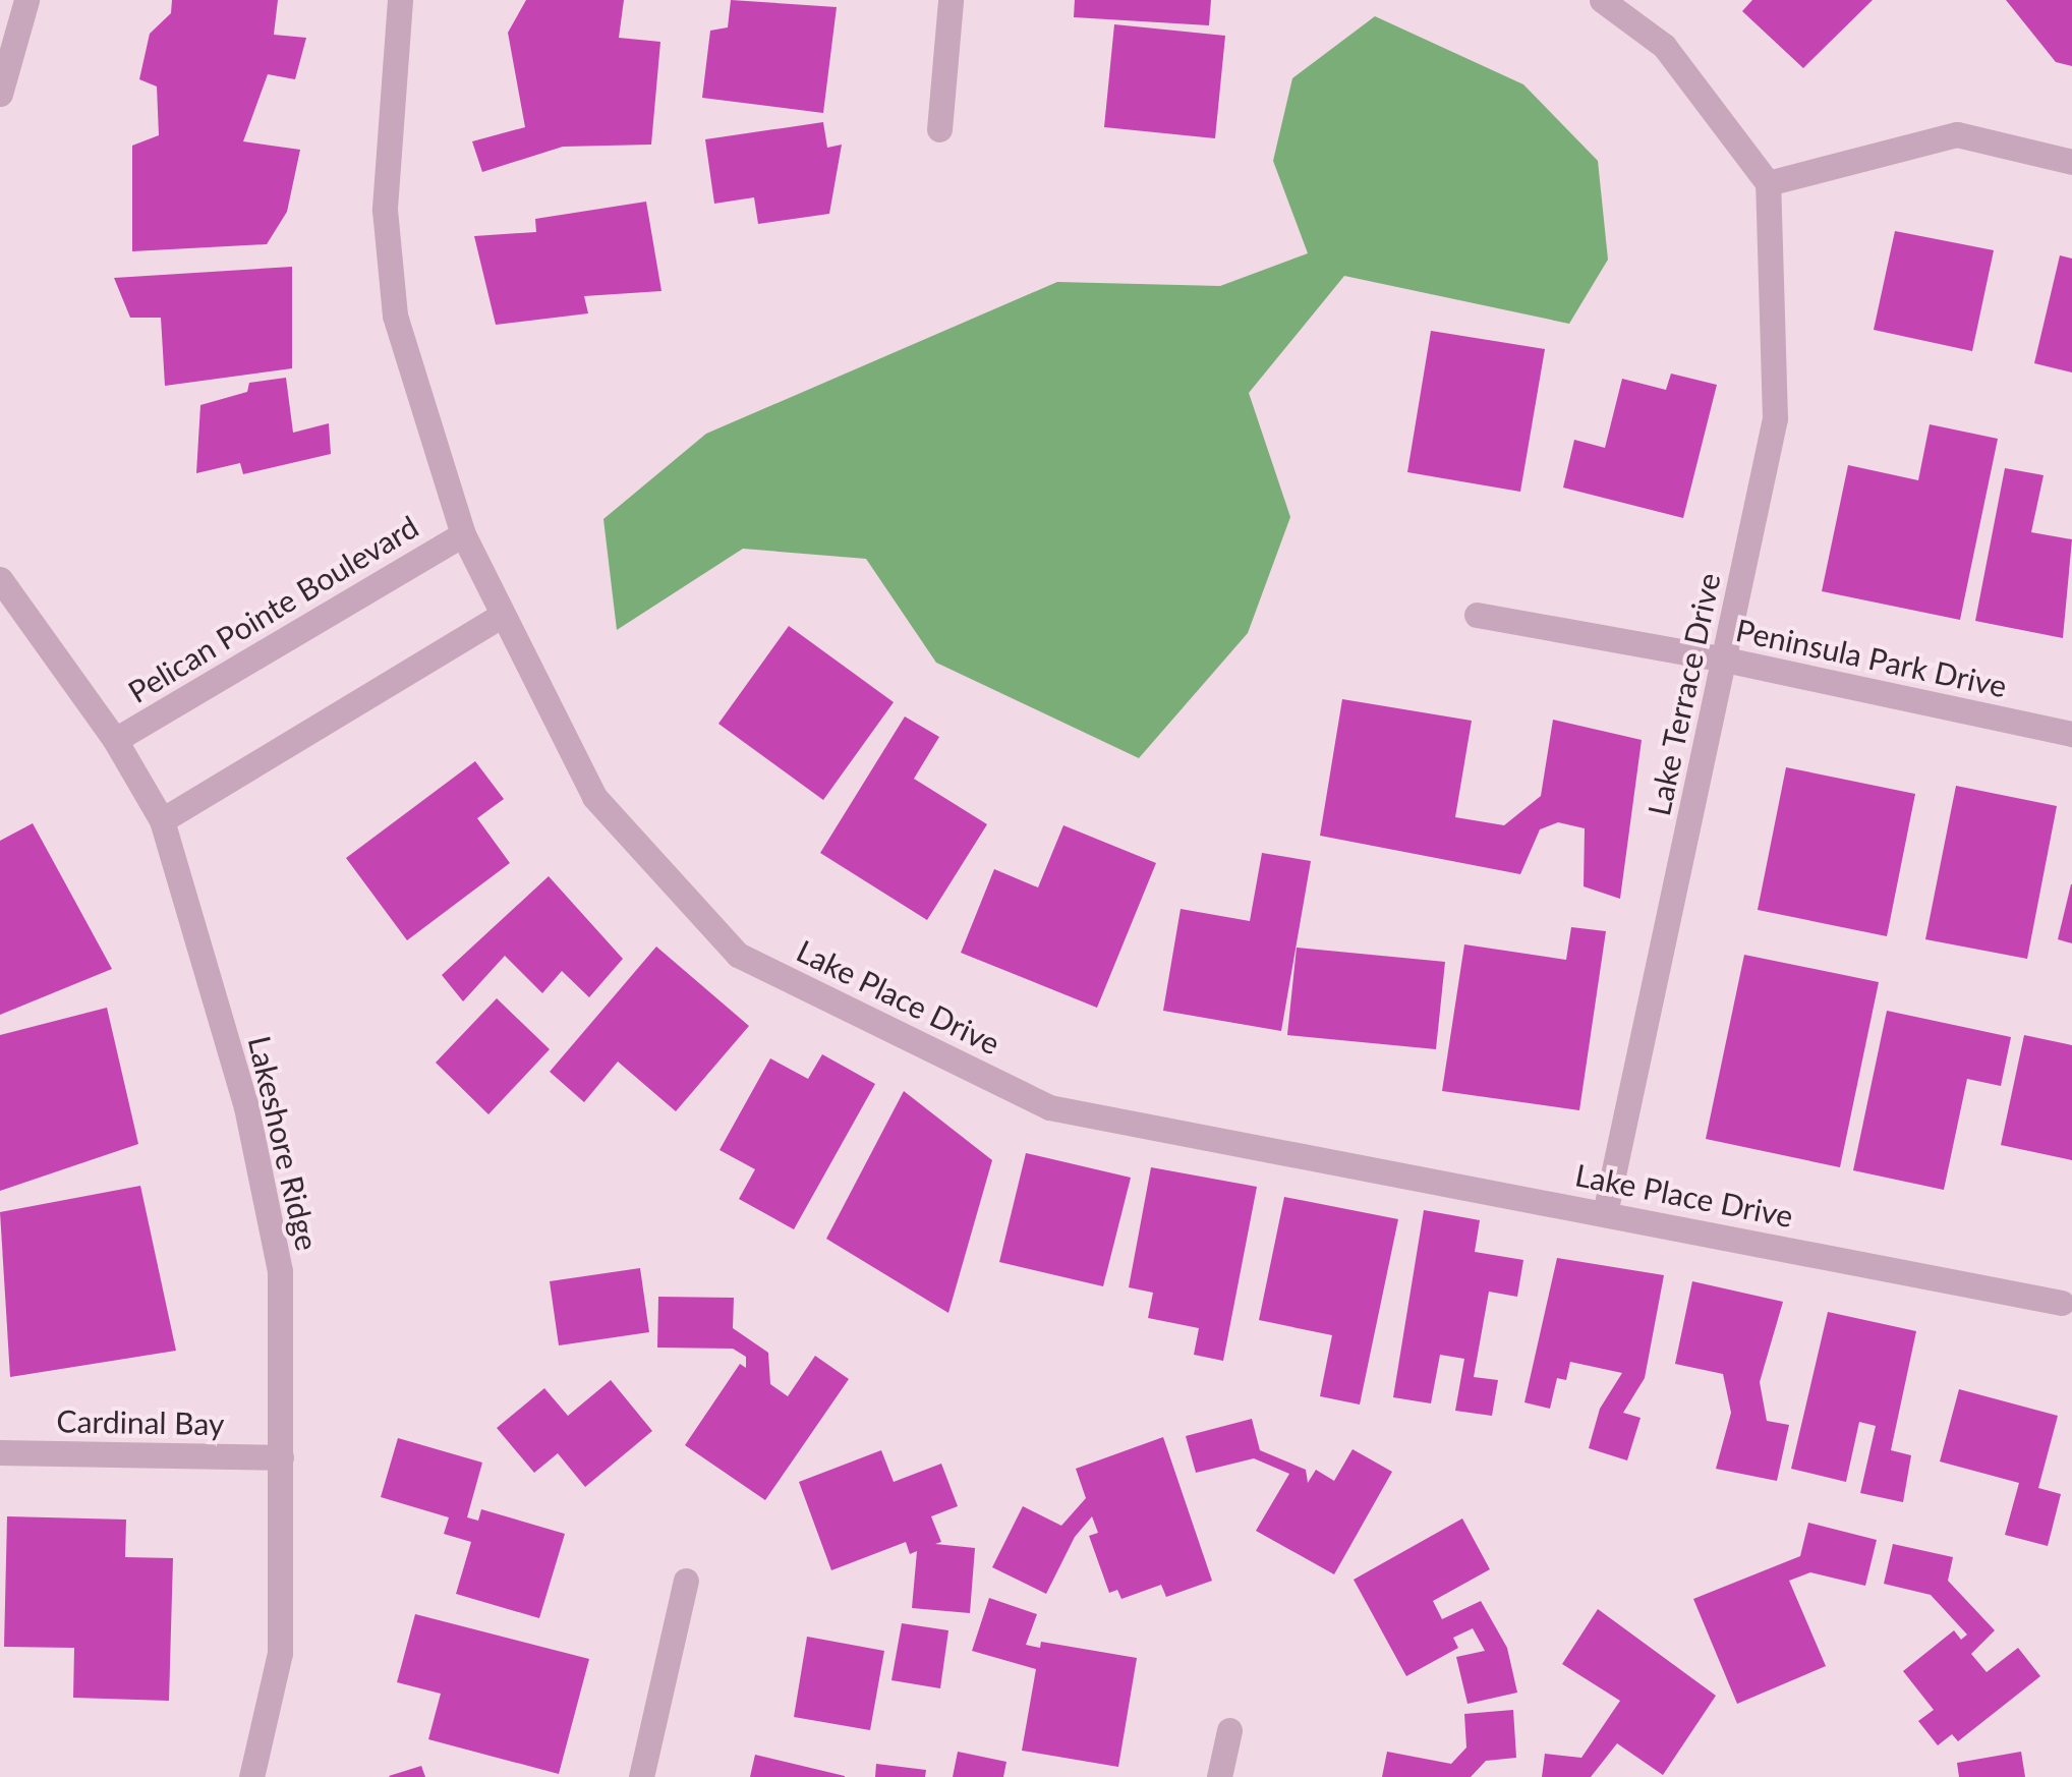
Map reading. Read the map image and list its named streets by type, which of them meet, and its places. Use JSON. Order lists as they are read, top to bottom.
{
  "streets": {
    "street": [
      "Pelican Pointe Boulevard",
      "Peninsula Park Drive",
      "Lake Terrace Drive",
      "Lake Place Drive",
      "Lakeshore Ridge",
      "Cardinal Bay"
    ]
  },
  "crossings": [
    ["Pelican Pointe Boulevard", "Lake Place Drive"],
    ["Pelican Pointe Boulevard", "Lakeshore Ridge"],
    ["Peninsula Park Drive", "Lake Terrace Drive"],
    ["Lake Terrace Drive", "Lake Place Drive"],
    ["Lakeshore Ridge", "Cardinal Bay"]
  ]
}
